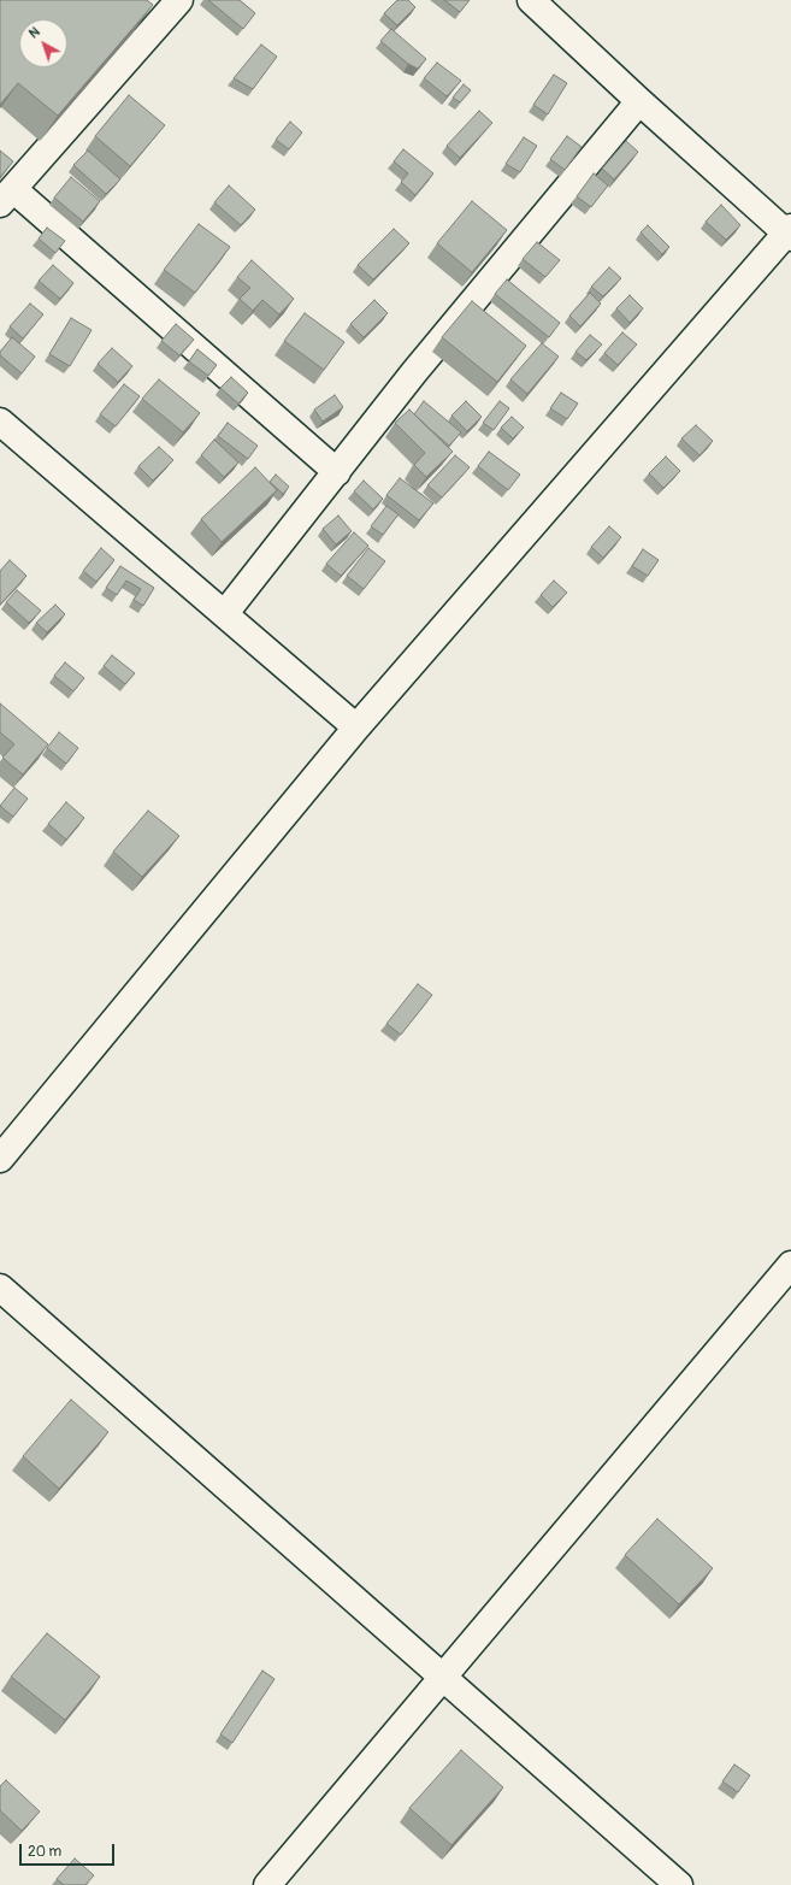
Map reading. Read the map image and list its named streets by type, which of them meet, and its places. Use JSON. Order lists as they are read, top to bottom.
{
  "scale_bar": "20 m",
  "north": "top left"
}
